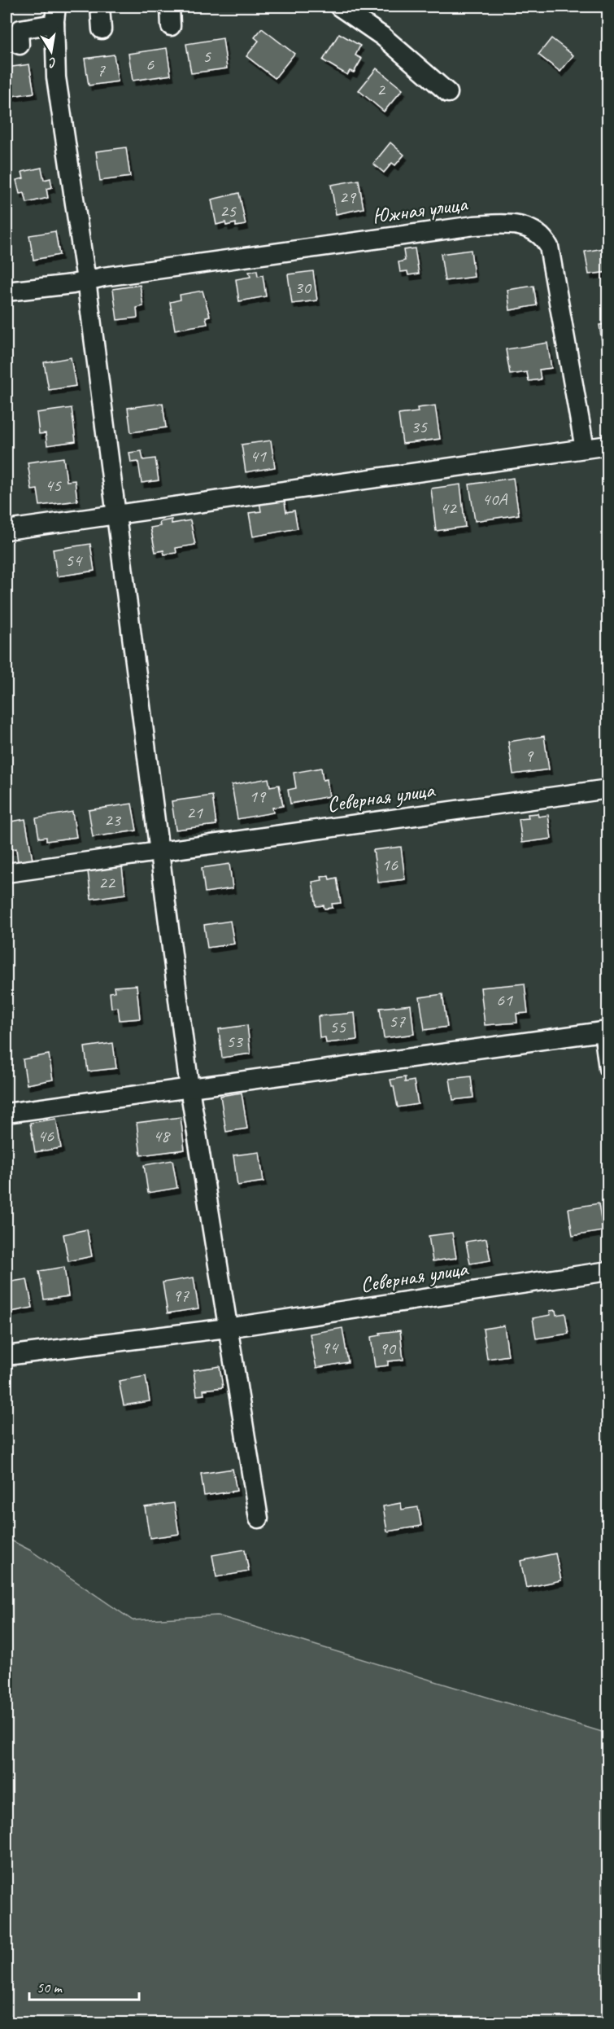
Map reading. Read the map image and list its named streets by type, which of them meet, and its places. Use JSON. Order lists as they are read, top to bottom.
{
  "streets": {
    "street": ["Южная улица", "Северная улица"]
  },
  "house_numbers": [
    "5",
    "6",
    "7",
    "2",
    "29",
    "25",
    "30",
    "35",
    "41",
    "45",
    "40А",
    "42",
    "54",
    "9",
    "19",
    "21",
    "23",
    "16",
    "22",
    "61",
    "57",
    "55",
    "53",
    "46",
    "48",
    "97",
    "94",
    "90"
  ],
  "scale_bar": "50 m",
  "north": "bottom"
}
